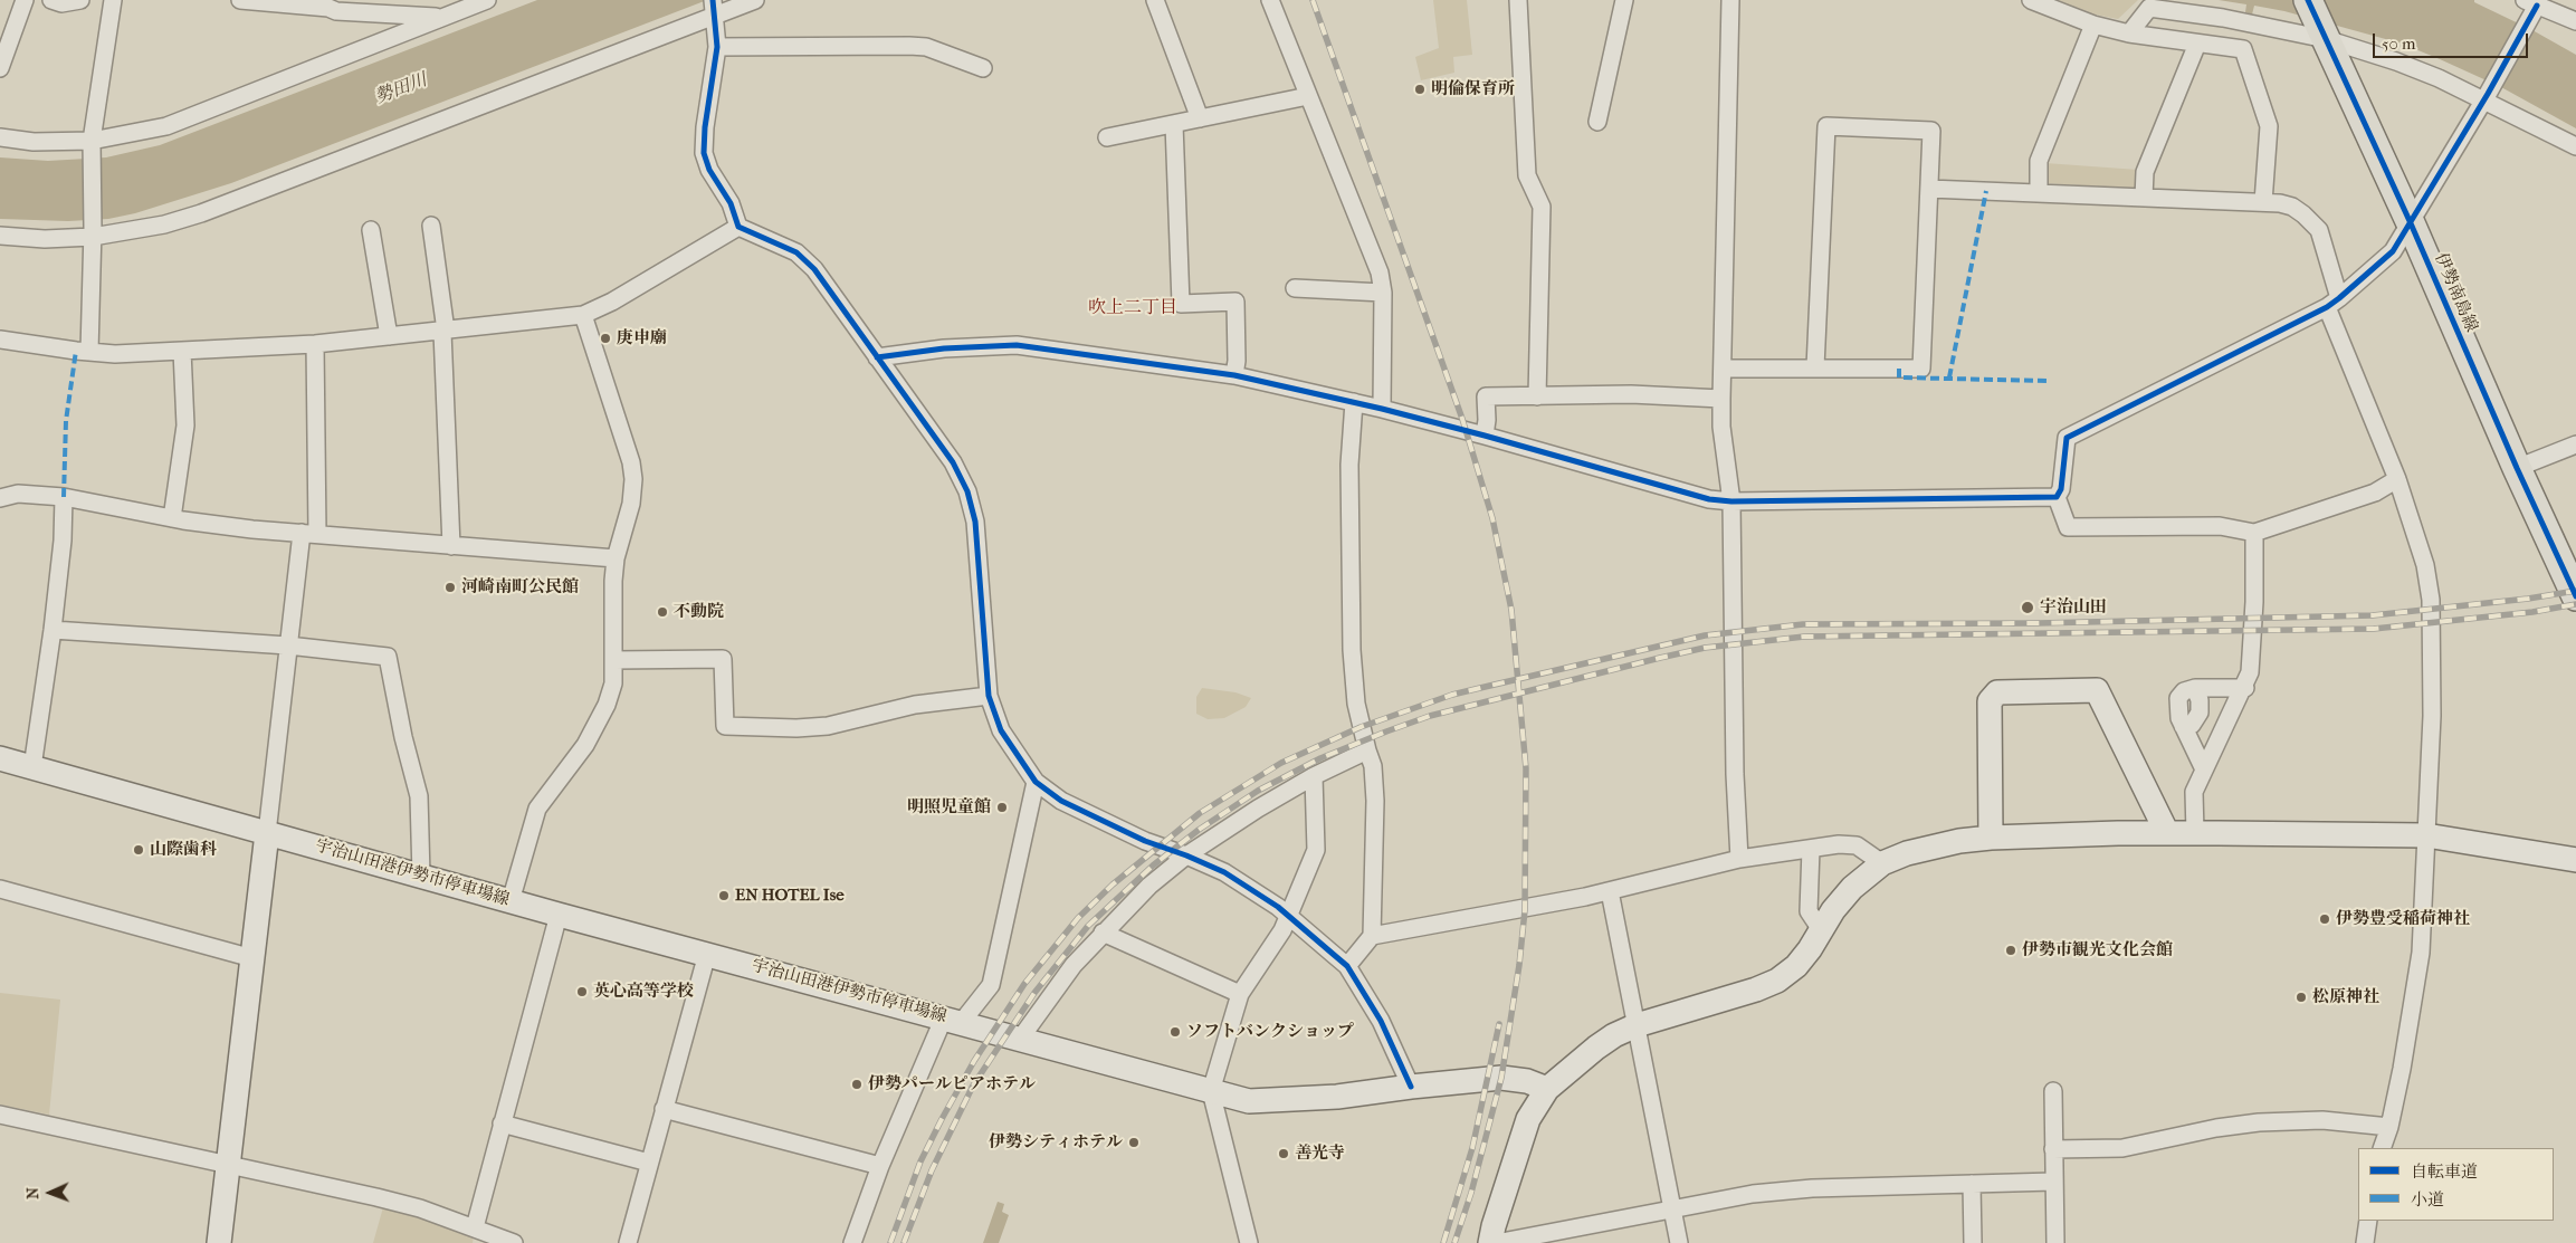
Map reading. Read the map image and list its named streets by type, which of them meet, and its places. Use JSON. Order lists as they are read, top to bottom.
{
  "streets": {
    "main road": ["伊勢南島線"],
    "street": ["宇治山田港伊勢市停車場線"]
  },
  "districts": ["吹上二丁目"],
  "water": ["勢田川"],
  "places": [
    "明倫保育所",
    "庚申廟",
    "河崎南町公民館",
    "宇治山田",
    "不動院",
    "明照児童館",
    "山際歯科",
    "EN HOTEL Ise",
    "伊勢豊受稲荷神社",
    "伊勢市観光文化会館",
    "英心高等学校",
    "松原神社",
    "ソフトバンクショップ",
    "伊勢パールピアホテル",
    "伊勢シティホテル",
    "善光寺"
  ],
  "legend": ["自転車道", "小道"],
  "scale_bar": "50 m",
  "north": "left"
}
